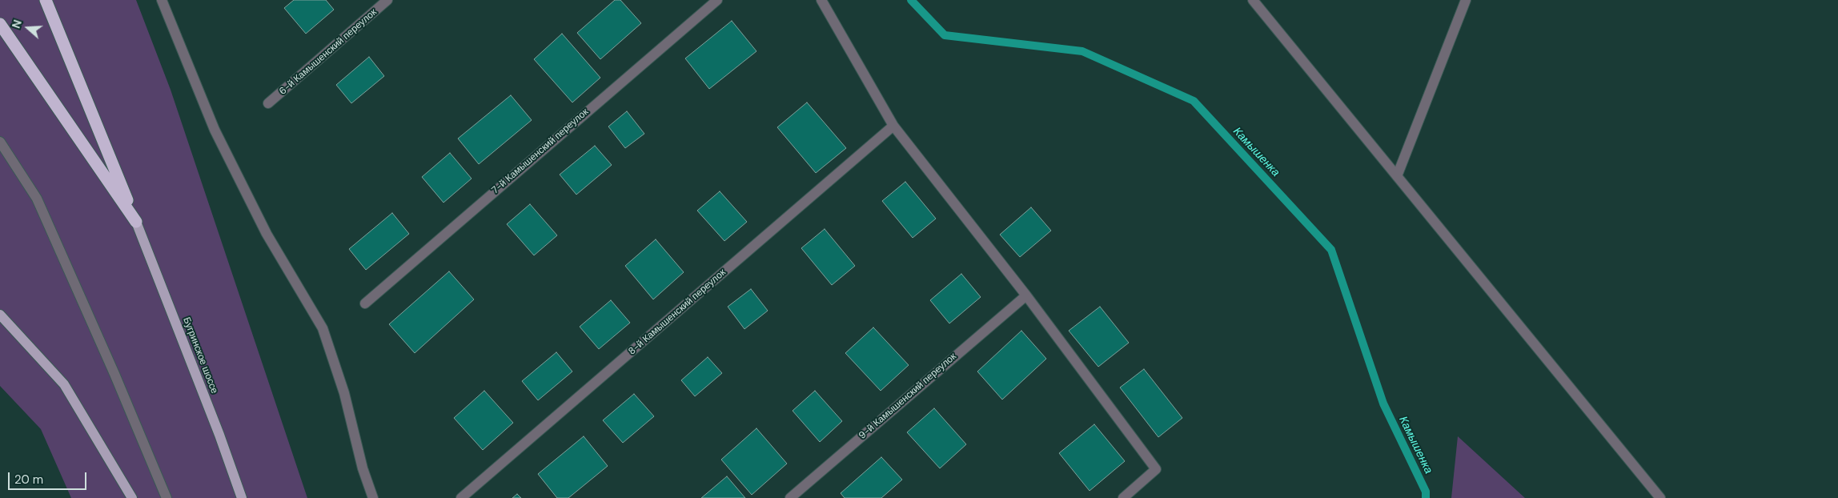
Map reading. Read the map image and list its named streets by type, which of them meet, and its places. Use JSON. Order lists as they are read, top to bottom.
{
  "streets": {
    "main road": ["Бугринское шоссе"],
    "street": [
      "6-й Камышенский переулок",
      "7-й Камышенский переулок",
      "8-й Камышенский переулок",
      "9-й Камышенский переулок"
    ]
  },
  "water": ["Камышенка"],
  "scale_bar": "20 m",
  "north": "left"
}
